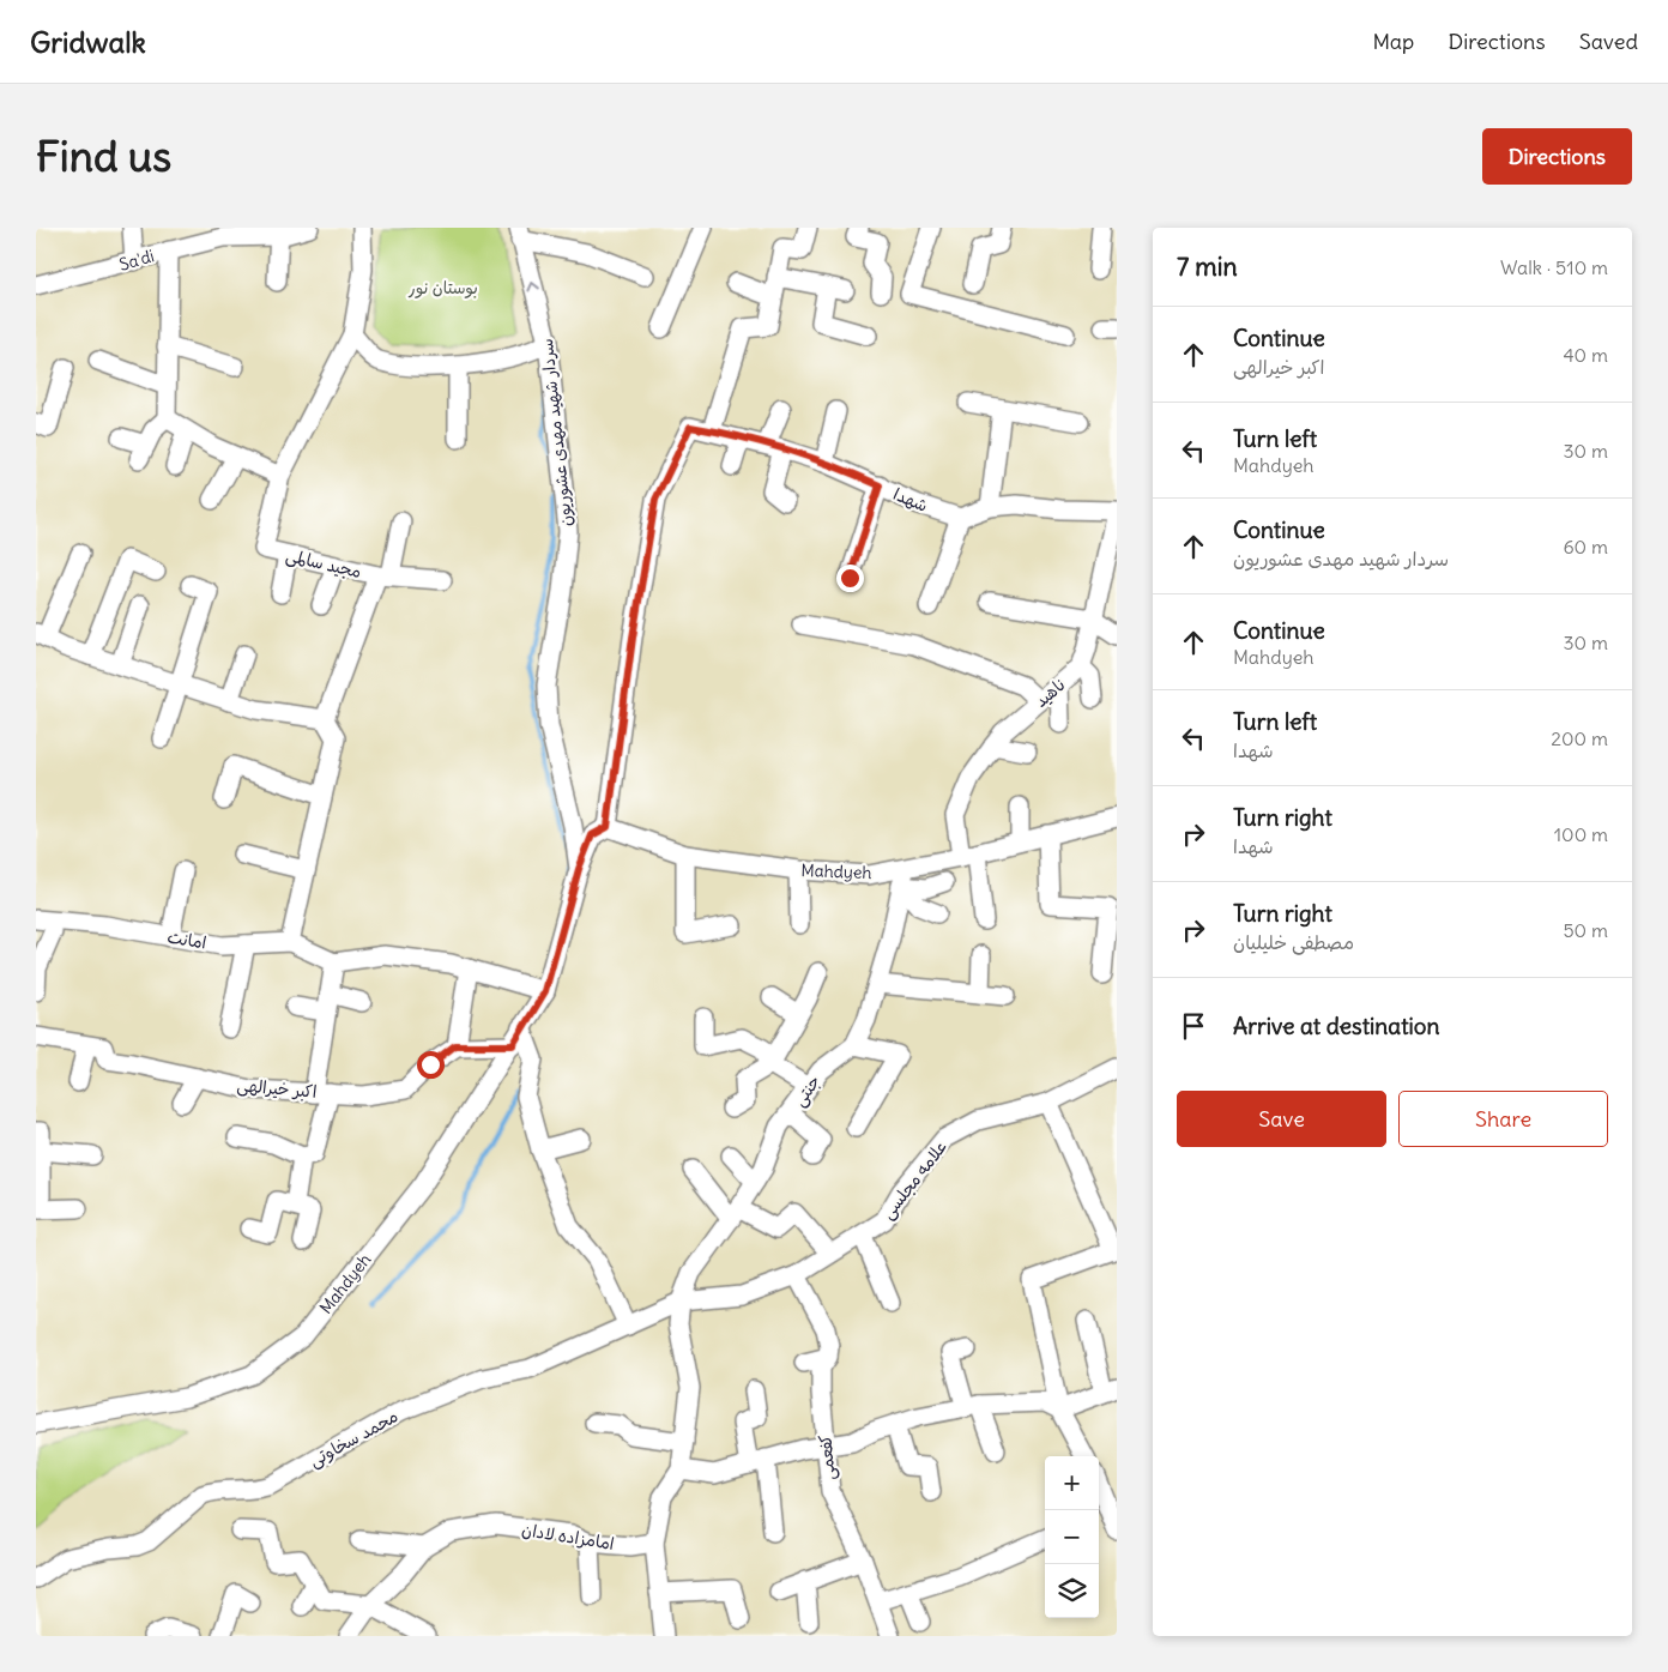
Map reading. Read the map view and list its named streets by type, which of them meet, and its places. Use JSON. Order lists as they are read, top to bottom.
{
  "streets": {
    "street": [
      "Sa'di",
      "سردار شهید مهدی عشوریون",
      "شهدا",
      "مجید سالمی",
      "ناهید",
      "Mahdyeh",
      "امانت",
      "اکبر خیرالهی",
      "جنتی",
      "علامه مجلسی",
      "محمد سخاوتی",
      "کفعمی",
      "امامزاده لادان"
    ]
  },
  "crossings": [
    ["سردار شهید مهدی عشوریون", "Mahdyeh"],
    ["شهدا", "Mahdyeh"],
    ["ناهید", "Mahdyeh"],
    ["Mahdyeh", "جنتی"],
    ["جنتی", "علامه مجلسی"],
    ["جنتی", "محمد سخاوتی"],
    ["علامه مجلسی", "محمد سخاوتی"],
    ["علامه مجلسی", "کفعمی"]
  ],
  "parks": ["بوستان نور"],
  "page": {
    "header": "Gridwalk",
    "nav": ["Map", "Directions", "Saved"],
    "buttons": [
      "Directions",
      ["Save", "Share"]
    ],
    "title": "Find us",
    "heading": ["7 min", "Walk · 510 m"],
    "list": [
      ["Continue", "اکبر خیرالهی", "40 m"],
      ["Turn left", "Mahdyeh", "30 m"],
      ["Continue", "سردار شهید مهدی عشوریون", "60 m"],
      ["Continue", "Mahdyeh", "30 m"],
      ["Turn left", "شهدا", "200 m"],
      ["Turn right", "شهدا", "100 m"],
      ["Turn right", "مصطفی خلیلیان", "50 m"],
      "Arrive at destination"
    ],
    "map_buttons": ["+", "−"]
  }
}
